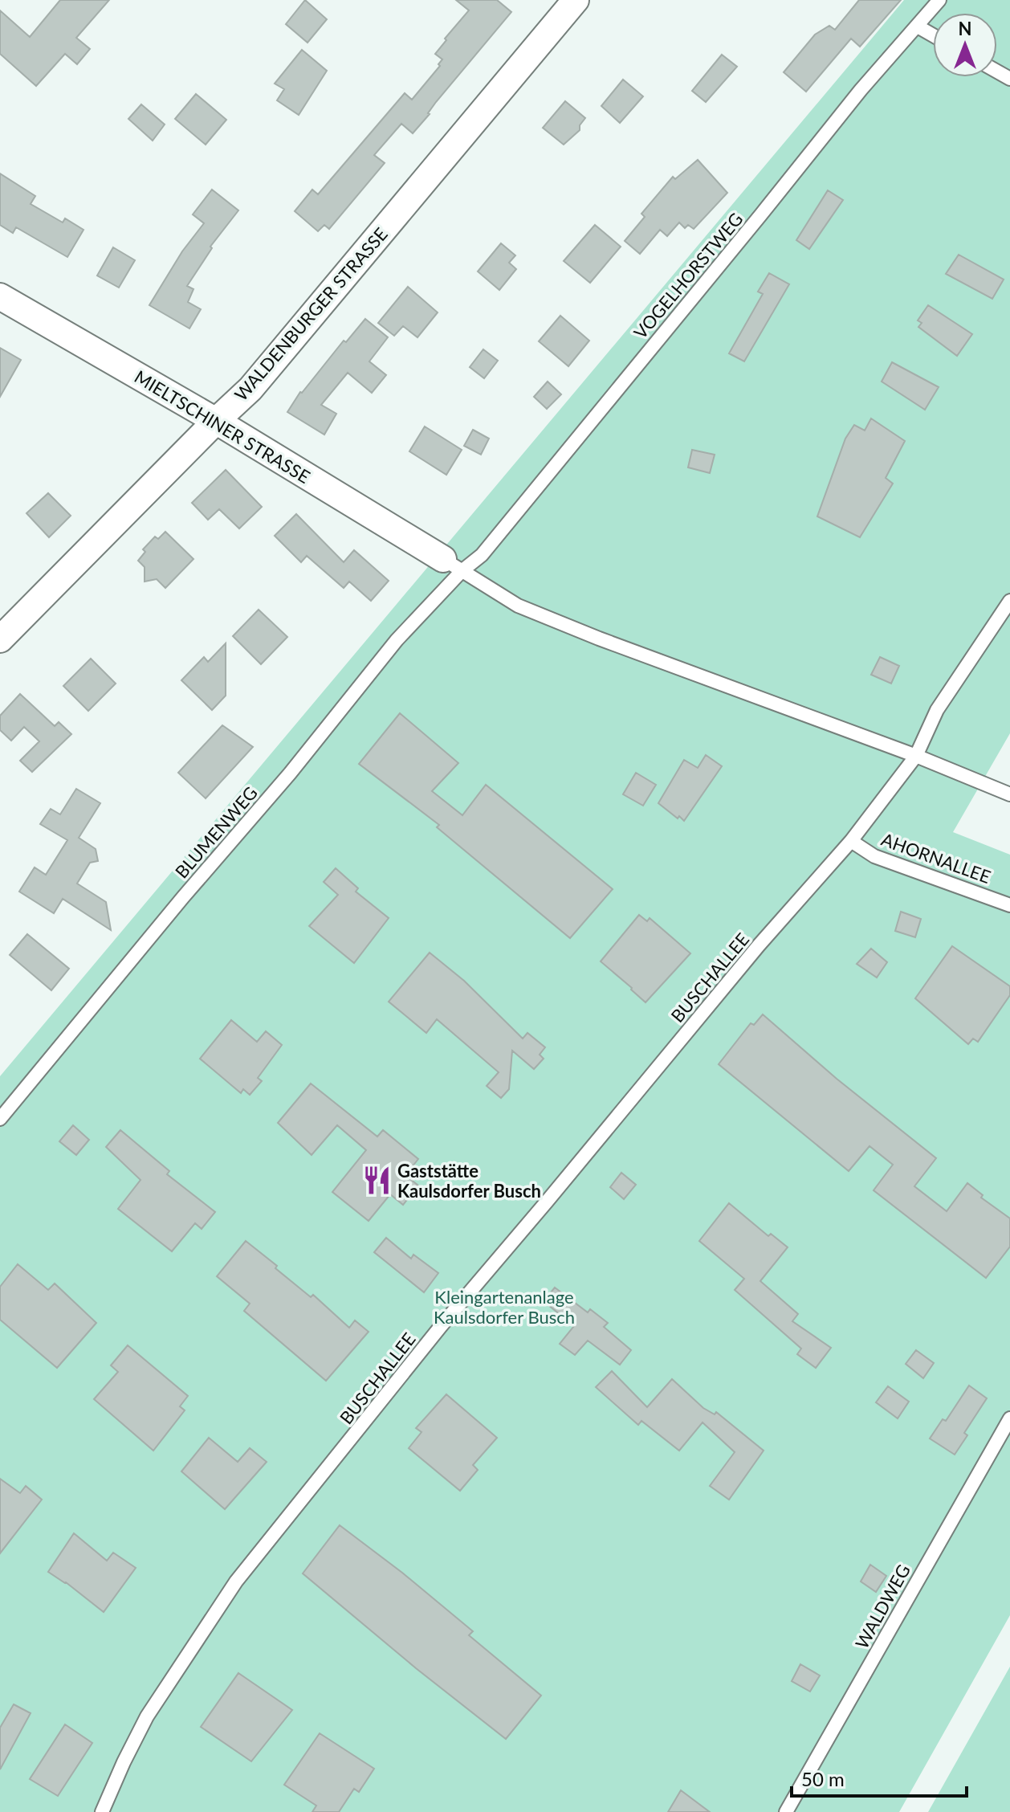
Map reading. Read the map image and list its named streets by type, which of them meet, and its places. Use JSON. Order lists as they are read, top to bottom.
{
  "streets": {
    "street": ["WALDENBURGER STRASSE", "MIELTSCHINER STRASSE"],
    "lane": [
      "VOGELHORSTWEG",
      "BLUMENWEG",
      "AHORNALLEE",
      "BUSCHALLEE",
      "WALDWEG"
    ]
  },
  "crossings": [
    ["VOGELHORSTWEG", "MIELTSCHINER STRASSE"],
    ["VOGELHORSTWEG", "BLUMENWEG"],
    ["WALDENBURGER STRASSE", "MIELTSCHINER STRASSE"],
    ["MIELTSCHINER STRASSE", "BLUMENWEG"],
    ["AHORNALLEE", "BUSCHALLEE"]
  ],
  "parks": ["Kleingartenanlage Kaulsdorfer Busch"],
  "places": {
    "restaurant": ["Gaststätte Kaulsdorfer Busch"]
  },
  "scale_bar": "50 m",
  "north": "top"
}
